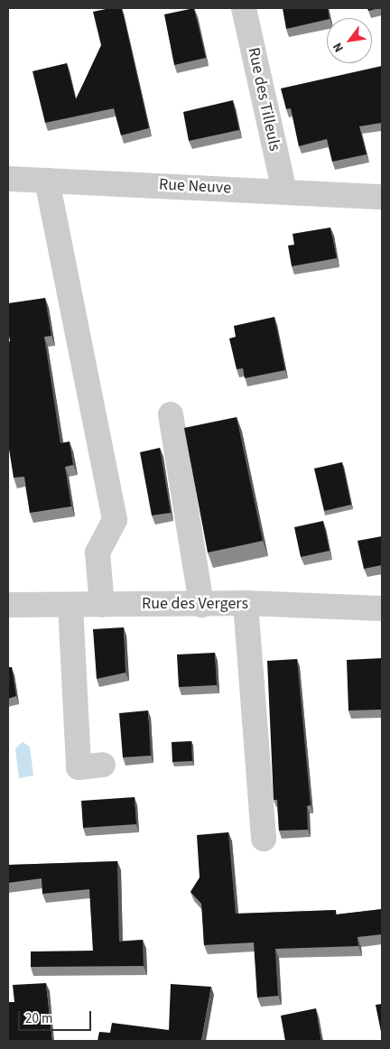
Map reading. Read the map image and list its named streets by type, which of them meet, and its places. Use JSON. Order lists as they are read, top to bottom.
{
  "streets": {
    "street": ["Rue des Tilleuls", "Rue Neuve", "Rue des Vergers"]
  },
  "crossings": [
    ["Rue des Tilleuls", "Rue Neuve"]
  ],
  "scale_bar": "20 m",
  "north": "bottom left"
}
